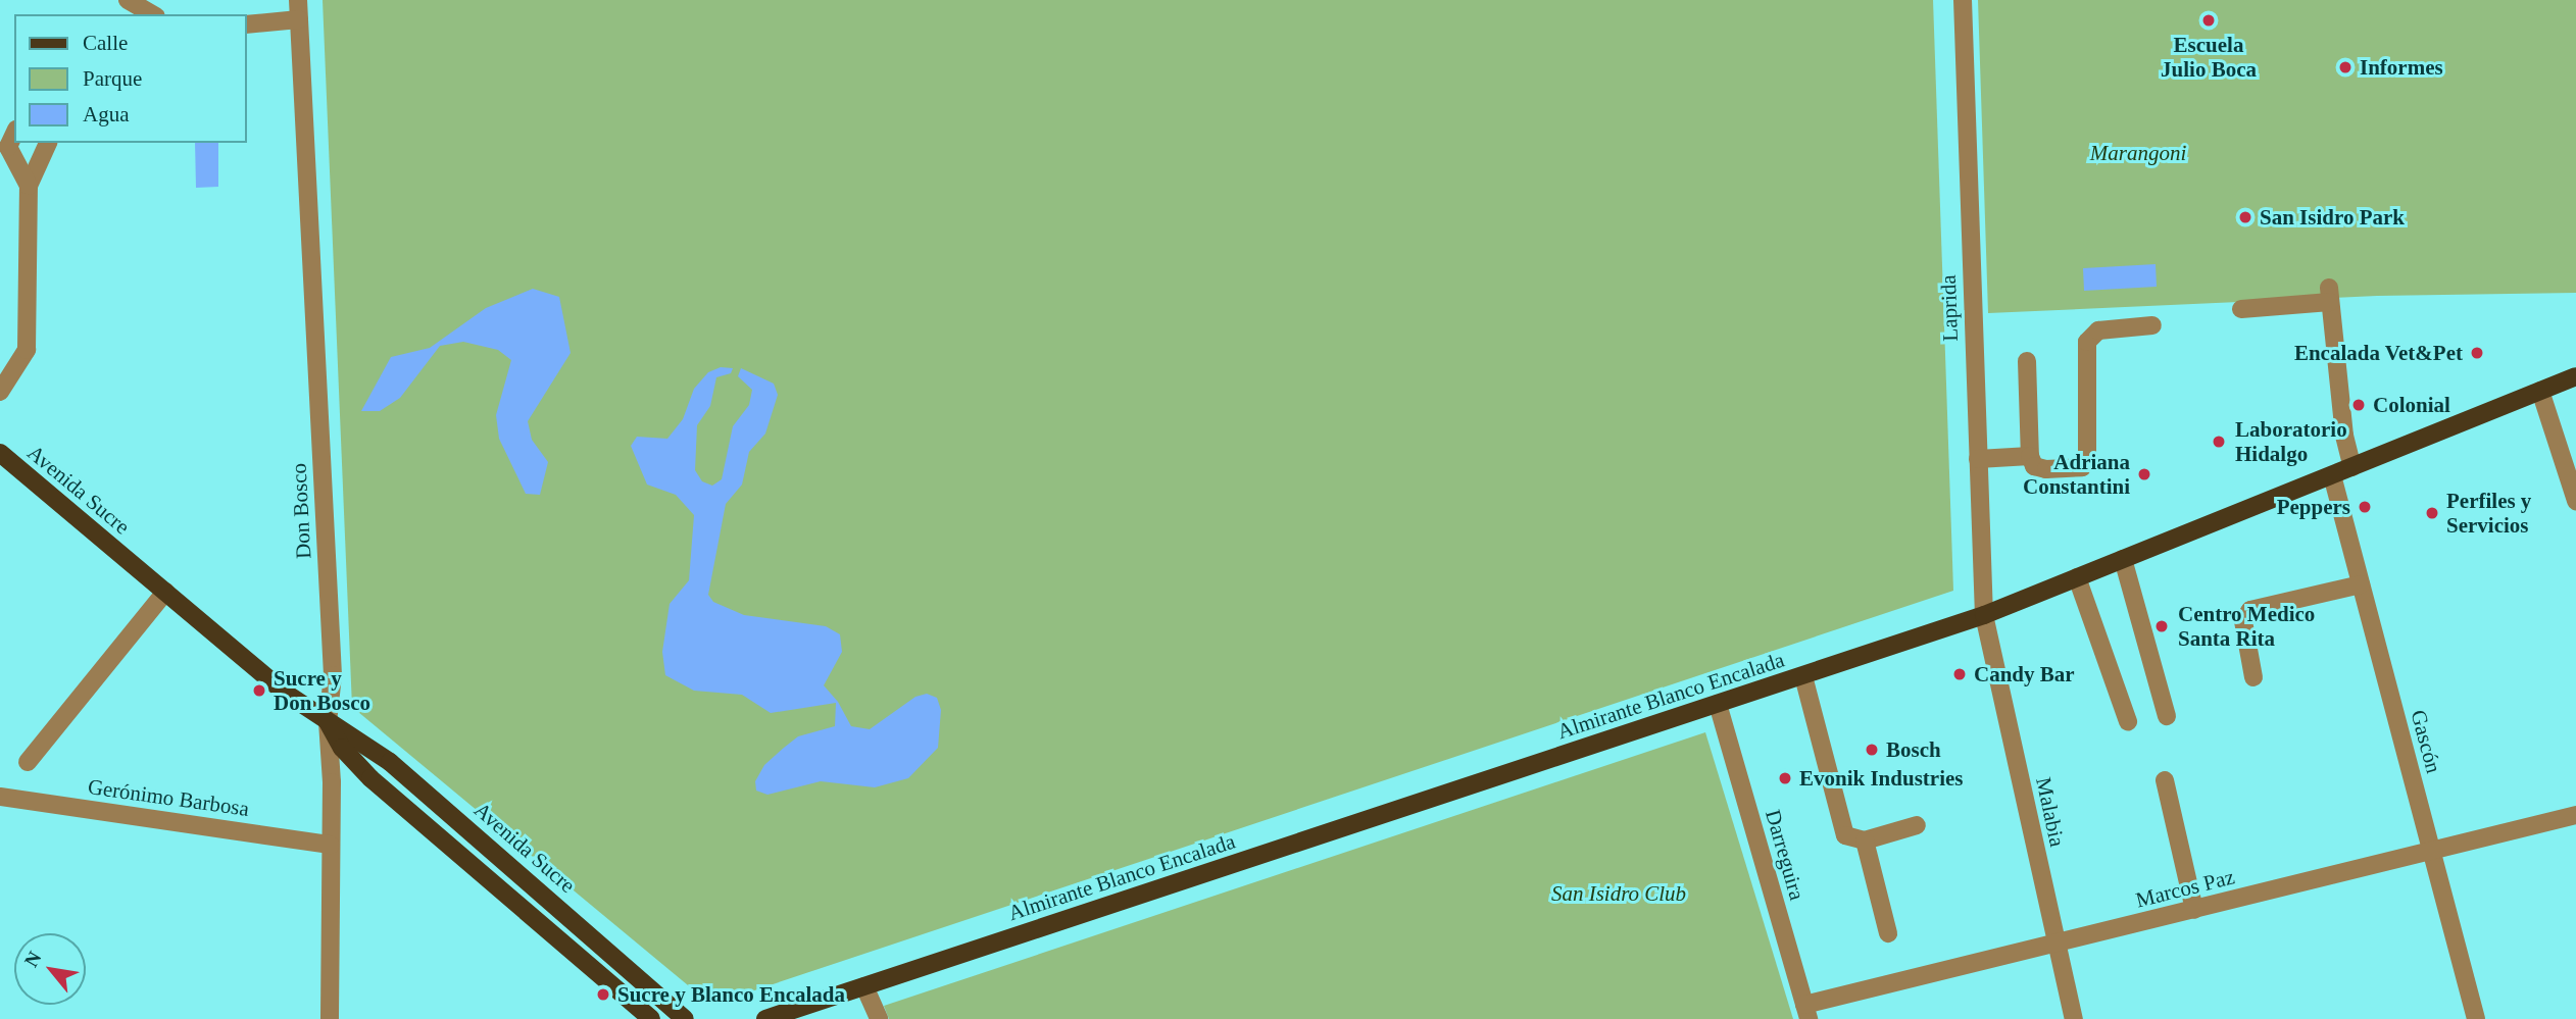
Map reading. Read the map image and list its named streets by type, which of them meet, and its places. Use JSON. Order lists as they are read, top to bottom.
{
  "streets": {
    "main road": ["Avenida Sucre", "Almirante Blanco Encalada"],
    "street": [
      "Laprida",
      "Don Bosco",
      "Gascón",
      "Gerónimo Barbosa",
      "Malabia",
      "Darreguira",
      "Marcos Paz"
    ]
  },
  "crossings": [
    ["Laprida", "Almirante Blanco Encalada"],
    ["Laprida", "Malabia"],
    ["Avenida Sucre", "Don Bosco"],
    ["Don Bosco", "Gerónimo Barbosa"],
    ["Almirante Blanco Encalada", "Gascón"],
    ["Almirante Blanco Encalada", "Malabia"],
    ["Almirante Blanco Encalada", "Darreguira"],
    ["Gascón", "Marcos Paz"],
    ["Malabia", "Marcos Paz"],
    ["Darreguira", "Marcos Paz"]
  ],
  "parks": ["Marangoni", "San Isidro Club"],
  "places": [
    "Escuela Julio Boca",
    "Informes",
    "San Isidro Park",
    "Encalada Vet&Pet",
    "Colonial",
    "Laboratorio Hidalgo",
    "Adriana Constantini",
    "Peppers",
    "Perfiles y Servicios",
    "Centro Medico Santa Rita",
    "Candy Bar",
    "Sucre y Don Bosco",
    "Bosch",
    "Evonik Industries",
    "Sucre y Blanco Encalada"
  ],
  "legend": ["Calle", "Parque", "Agua"],
  "north": "top left"
}
